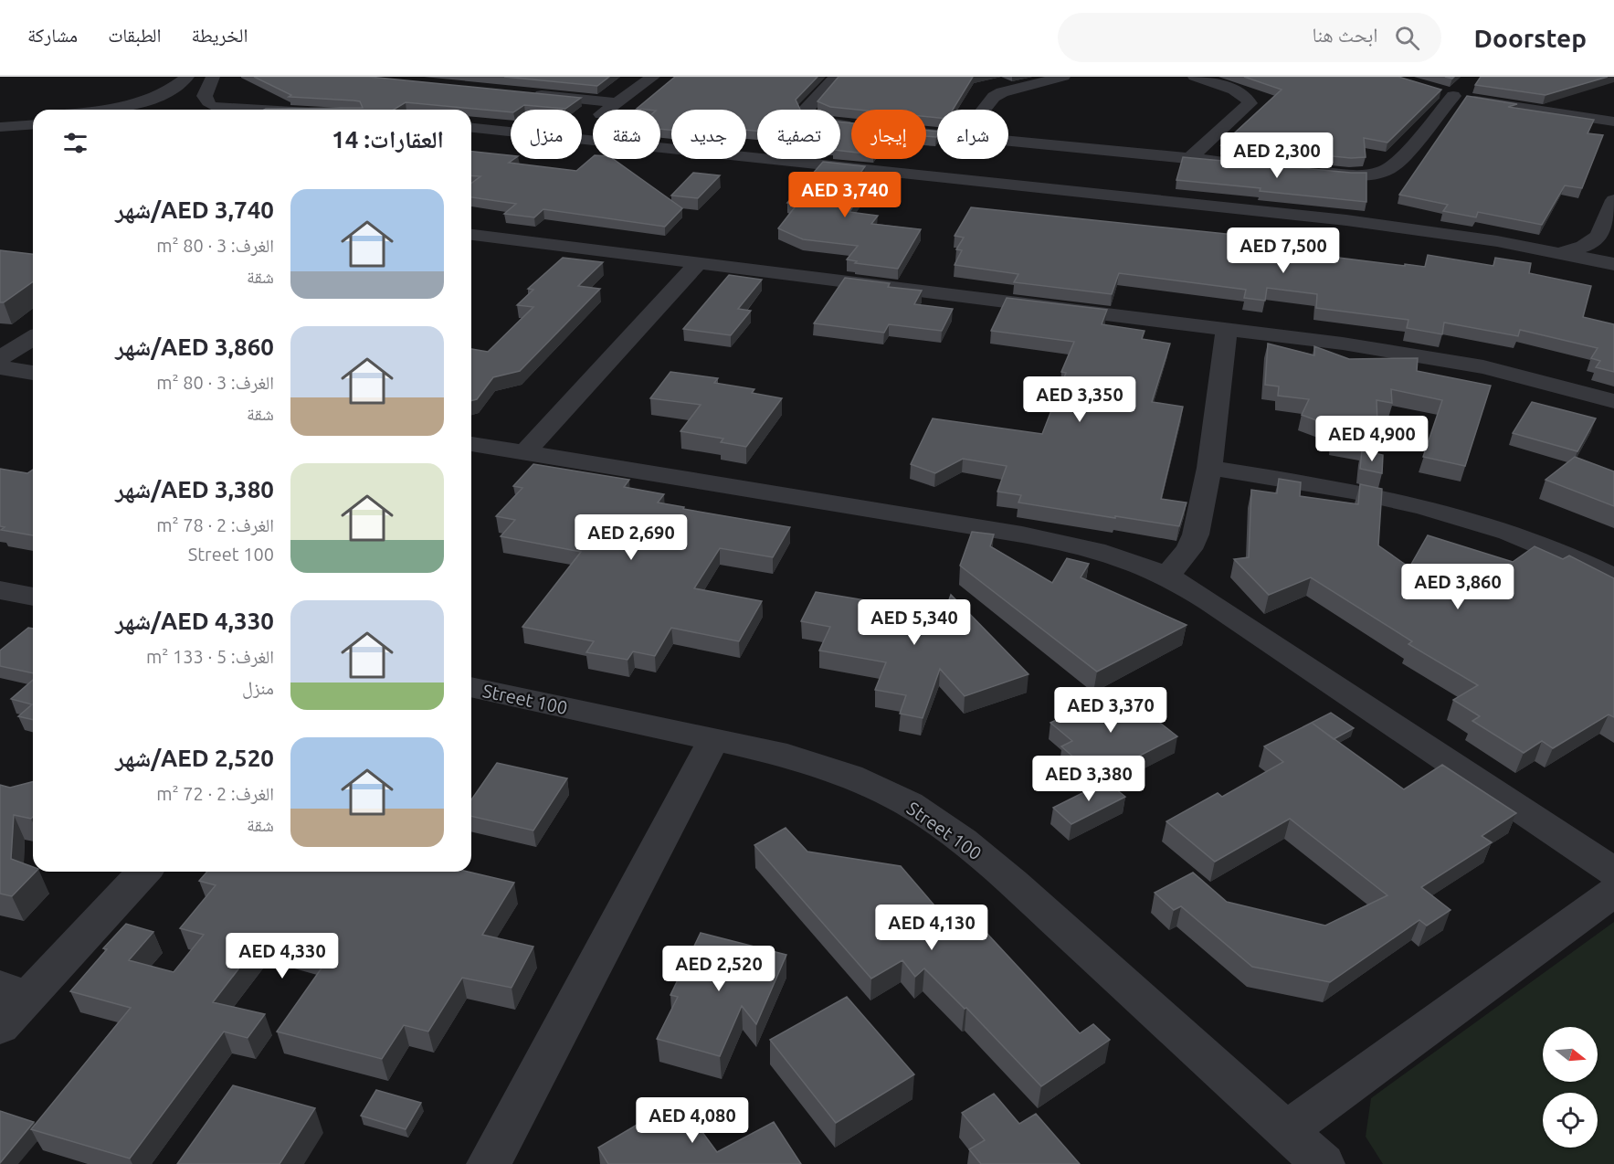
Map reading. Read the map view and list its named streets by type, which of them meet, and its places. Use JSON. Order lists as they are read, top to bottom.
{
  "streets": {
    "street": ["Street 100"]
  },
  "north": "right",
  "page": {
    "header": "Doorstep",
    "search": "ابحث هنا",
    "nav": ["الخريطة", "الطبقات", "مشاركة"],
    "chip": [
      "شراء",
      "إيجار",
      "تصفية",
      "جديد",
      "شقة",
      "منزل"
    ],
    "heading": "العقارات: 14",
    "price": [
      "AED 2,300",
      "AED 3,740",
      "AED 7,500",
      "AED 3,350",
      "AED 4,900",
      "AED 2,690",
      "AED 3,860",
      "AED 5,340",
      "AED 3,370",
      "AED 3,380",
      "AED 4,130",
      "AED 4,330",
      "AED 2,520",
      "AED 4,080"
    ],
    "list": [
      {
        "name": "AED 3,740/شهر",
        "note": "الغرف: 3 · 80 m² · شقة"
      },
      {
        "name": "AED 3,860/شهر",
        "note": "الغرف: 3 · 80 m² · شقة"
      },
      {
        "name": "AED 3,380/شهر",
        "note": "الغرف: 2 · 78 m² · Street 100"
      },
      {
        "name": "AED 4,330/شهر",
        "note": "الغرف: 5 · 133 m² · منزل"
      },
      {
        "name": "AED 2,520/شهر",
        "note": "الغرف: 2 · 72 m² · شقة"
      }
    ]
  }
}
